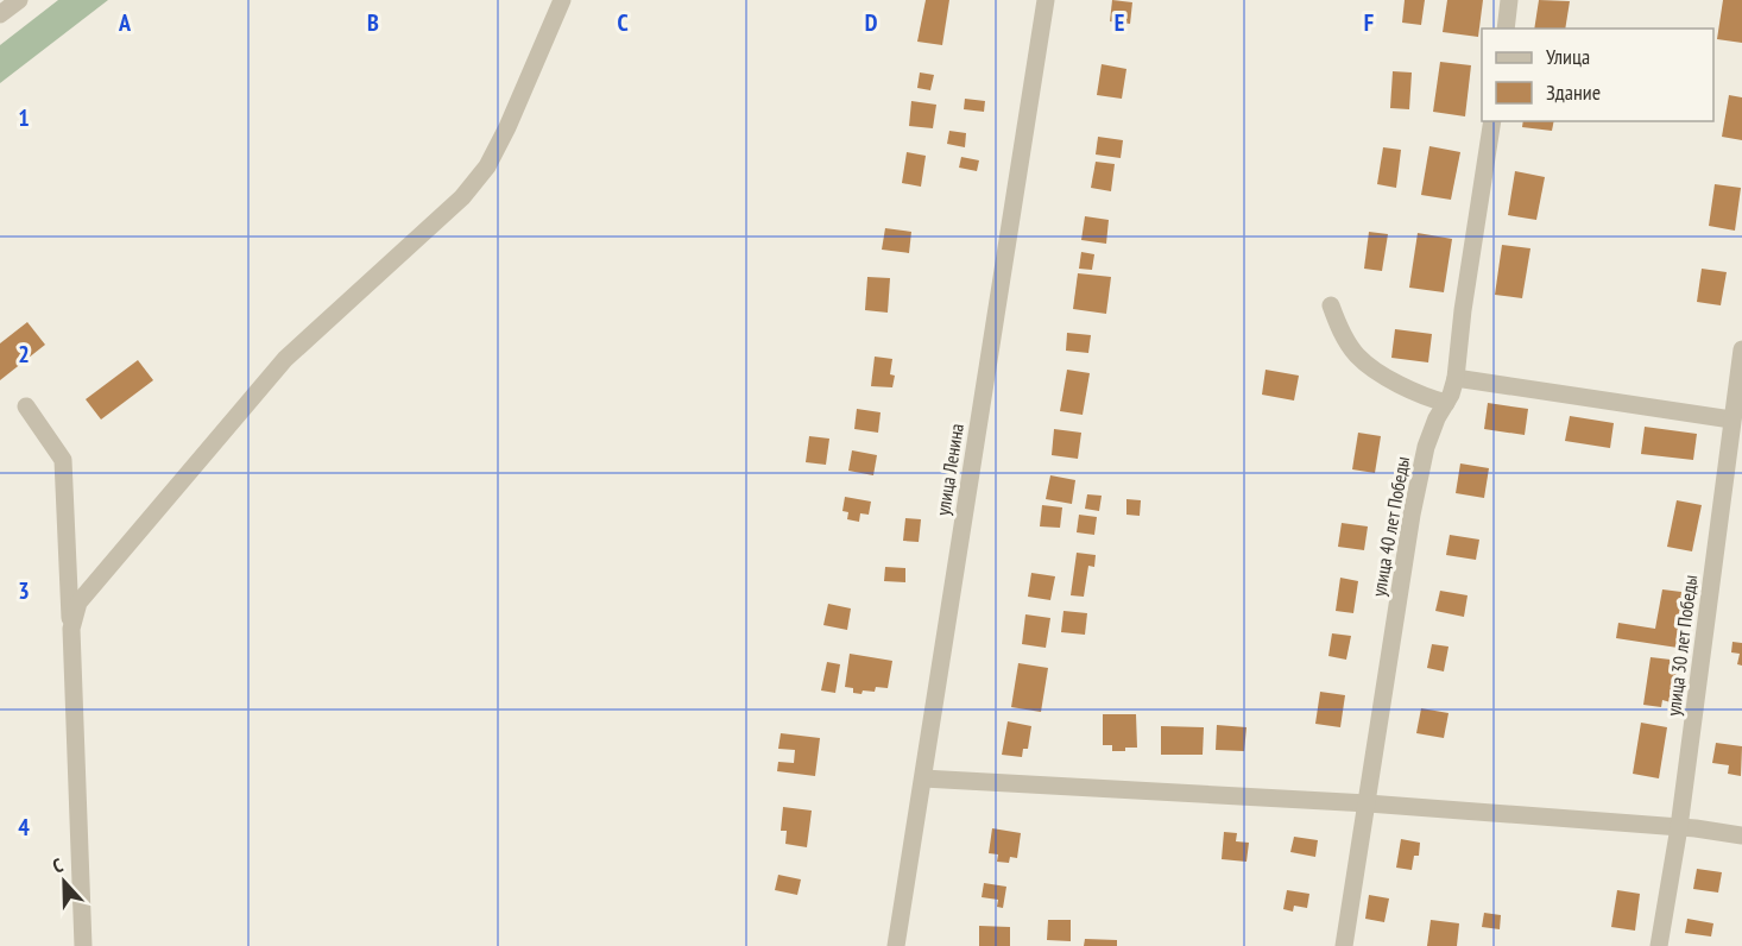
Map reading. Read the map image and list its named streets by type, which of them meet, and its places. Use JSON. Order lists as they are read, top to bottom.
{
  "streets": {
    "street": ["улица Ленина", "улица 40 лет Победы", "улица 30 лет Победы"]
  },
  "legend": ["Улица", "Здание"],
  "north": "top",
  "grid": {
    "columns": [
      "A",
      "B",
      "C",
      "D",
      "E",
      "F"
    ],
    "rows": [
      "1",
      "2",
      "3",
      "4"
    ]
  }
}
